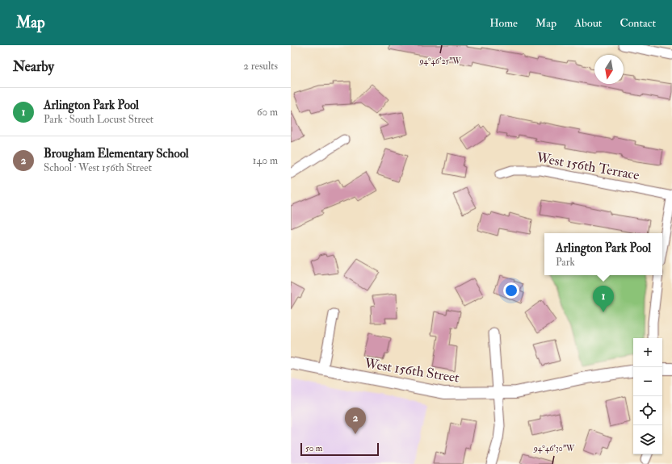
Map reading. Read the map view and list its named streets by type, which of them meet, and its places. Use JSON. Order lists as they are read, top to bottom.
{
  "streets": {
    "street": ["West 156th Terrace", "West 156th Street"]
  },
  "scale_bar": "50 m",
  "north": "bottom",
  "page": {
    "header": "Map",
    "nav": [
      "Home",
      "Map",
      "About",
      "Contact"
    ],
    "heading": ["Nearby", "2 results"],
    "list": [
      {
        "mark": "1",
        "name": "Arlington Park Pool",
        "note": "Park · South Locust Street",
        "value": "60 m"
      },
      {
        "mark": "2",
        "name": "Brougham Elementary School",
        "note": "School · West 156th Street",
        "value": "140 m"
      }
    ],
    "popup": ["Arlington Park Pool", "Park"],
    "pins": ["1", "2"],
    "map_buttons": ["+", "−"],
    "scale": "50 m"
  },
  "coordinates": ["94°46'25\"W", "94°46'30\"W"]
}
